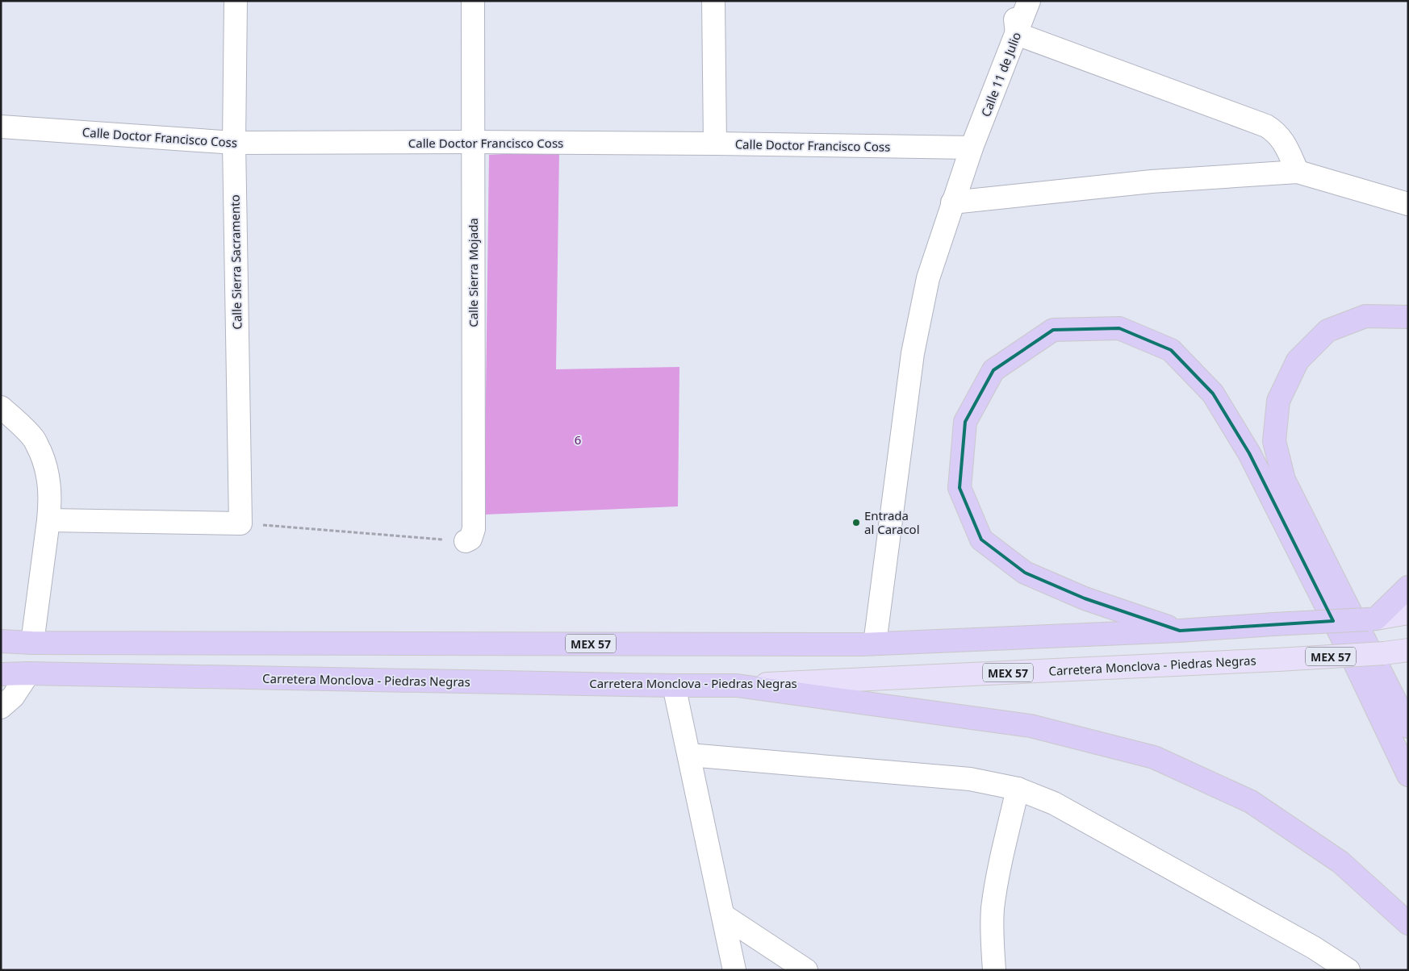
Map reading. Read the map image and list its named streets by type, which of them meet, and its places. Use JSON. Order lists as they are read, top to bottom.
{
  "streets": {
    "highway": ["MEX 57", "Carretera Monclova - Piedras Negras"],
    "street": [
      "Calle 11 de Julio",
      "Calle Doctor Francisco Coss",
      "Calle Sierra Sacramento",
      "Calle Sierra Mojada"
    ]
  },
  "crossings": [
    ["Calle 11 de Julio", "Calle Doctor Francisco Coss"],
    ["Calle 11 de Julio", "MEX 57"],
    ["Calle Doctor Francisco Coss", "Calle Sierra Sacramento"],
    ["Calle Doctor Francisco Coss", "Calle Sierra Mojada"]
  ],
  "parks": ["6"],
  "places": ["Entrada al Caracol"]
}
